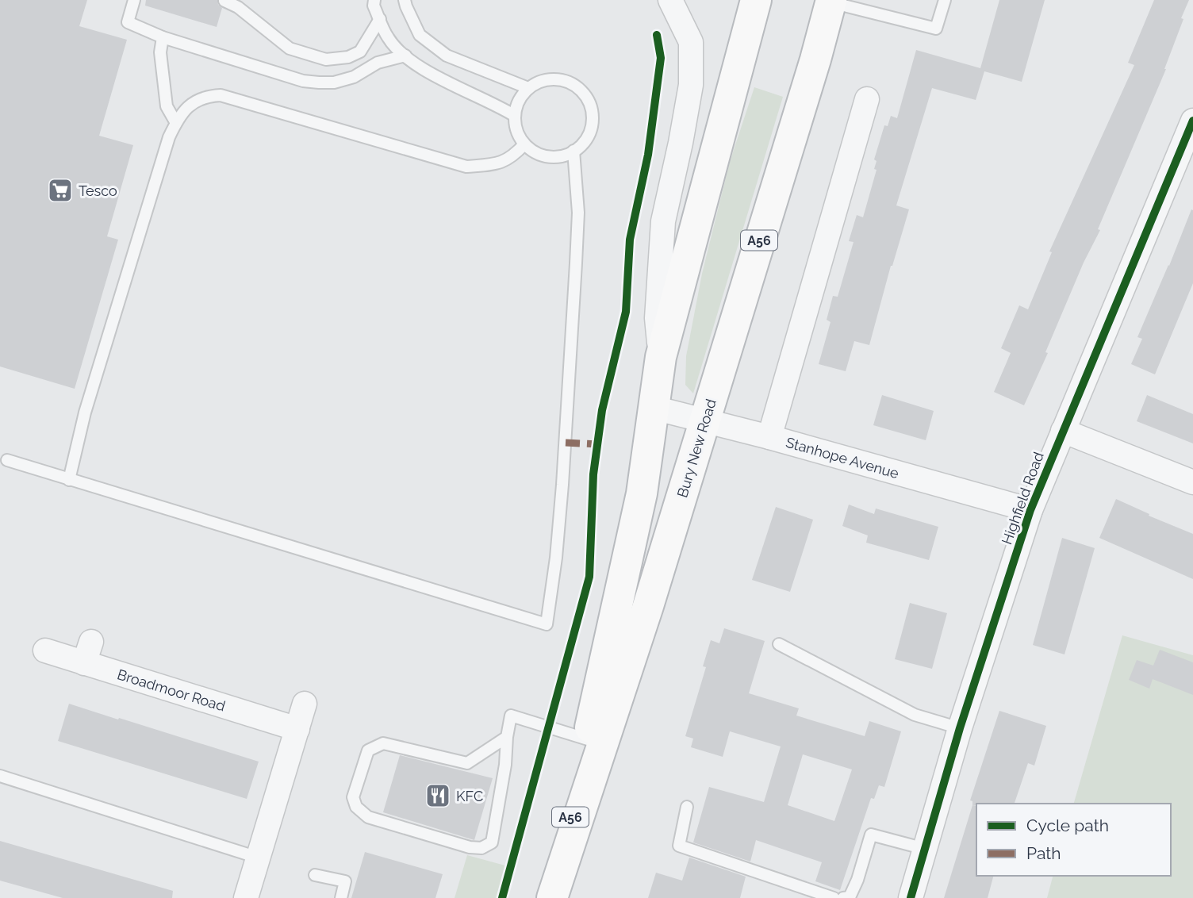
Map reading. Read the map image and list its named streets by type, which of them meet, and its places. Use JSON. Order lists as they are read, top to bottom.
{
  "streets": {
    "highway": ["A56", "Bury New Road"],
    "street": ["Stanhope Avenue", "Highfield Road", "Broadmoor Road"]
  },
  "crossings": [
    ["Bury New Road", "Stanhope Avenue"],
    ["Stanhope Avenue", "Highfield Road"]
  ],
  "places": {
    "supermarket": ["Tesco"],
    "restaurant": ["KFC"]
  },
  "legend": ["Cycle path", "Path"]
}
